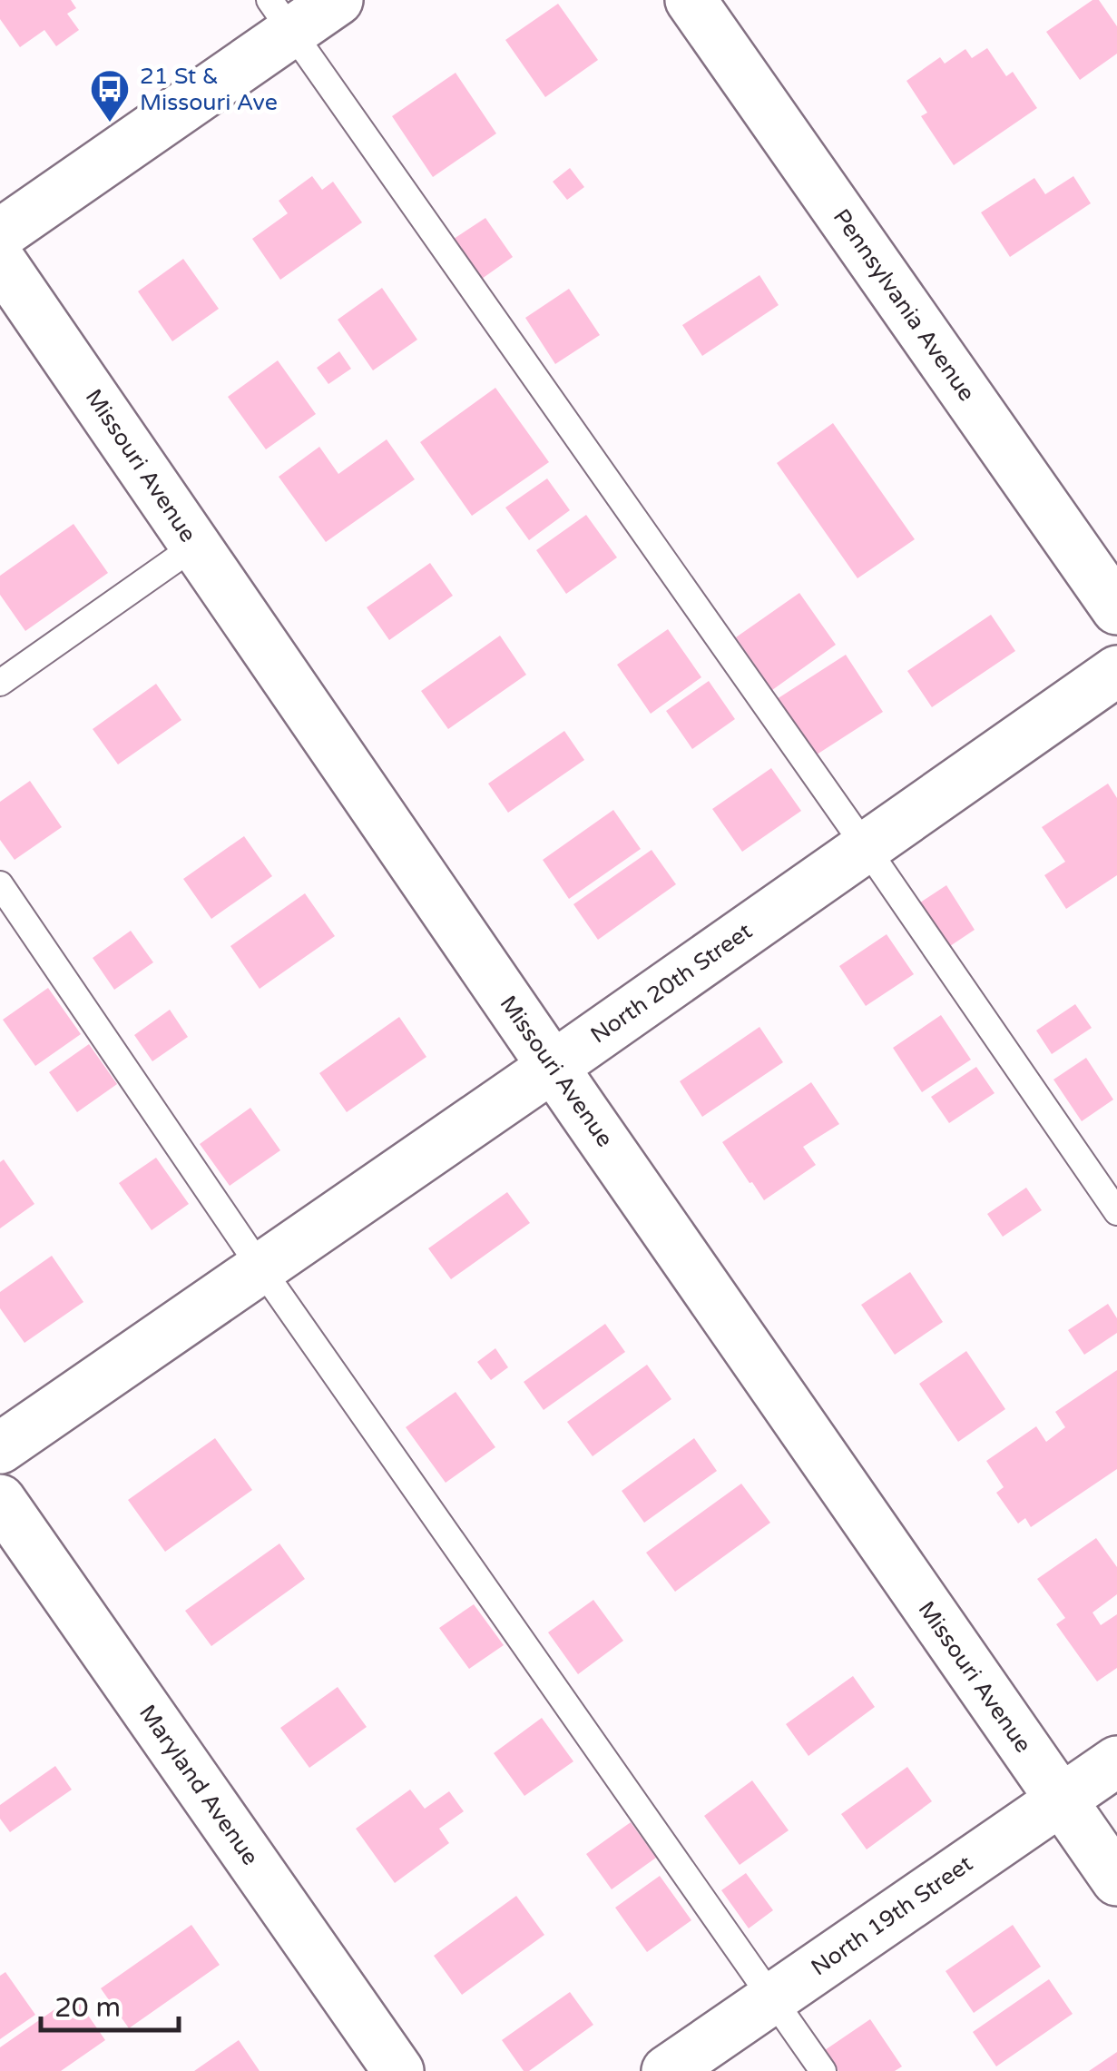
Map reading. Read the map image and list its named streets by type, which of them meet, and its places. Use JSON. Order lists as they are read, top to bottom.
{
  "streets": {
    "street": [
      "Pennsylvania Avenue",
      "Missouri Avenue",
      "North 20th Street",
      "Maryland Avenue",
      "North 19th Street"
    ]
  },
  "crossings": [
    ["Missouri Avenue", "North 20th Street"],
    ["Missouri Avenue", "North 19th Street"]
  ],
  "places": {
    "bus stop": ["21 St & Missouri Ave"]
  },
  "scale_bar": "20 m"
}
